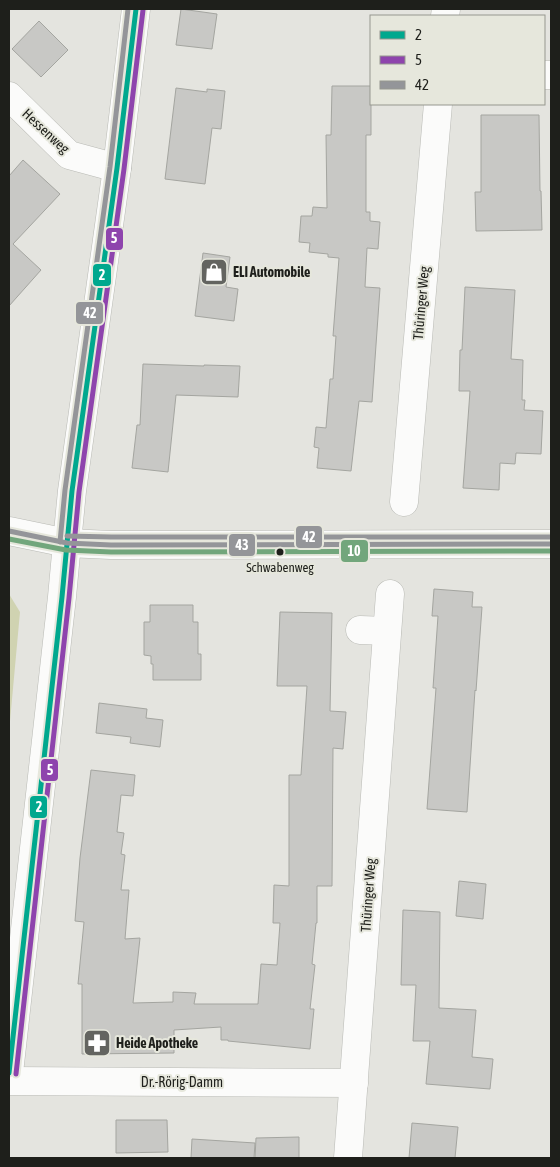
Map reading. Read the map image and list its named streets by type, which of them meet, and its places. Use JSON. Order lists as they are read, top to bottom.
{
  "streets": {
    "street": ["Hessenweg", "Thüringer Weg", "Dr.-Rörig-Damm"]
  },
  "crossings": [
    ["Thüringer Weg", "Dr.-Rörig-Damm"]
  ],
  "places": {
    "shop": ["ELI Automobile"],
    "other": ["Schwabenweg"],
    "pharmacy": ["Heide Apotheke"]
  },
  "lines": [
    "transit line 2",
    "transit line 42",
    "transit line 5",
    "transit line 43",
    "transit line 10"
  ],
  "legend": ["2", "5", "42"]
}
